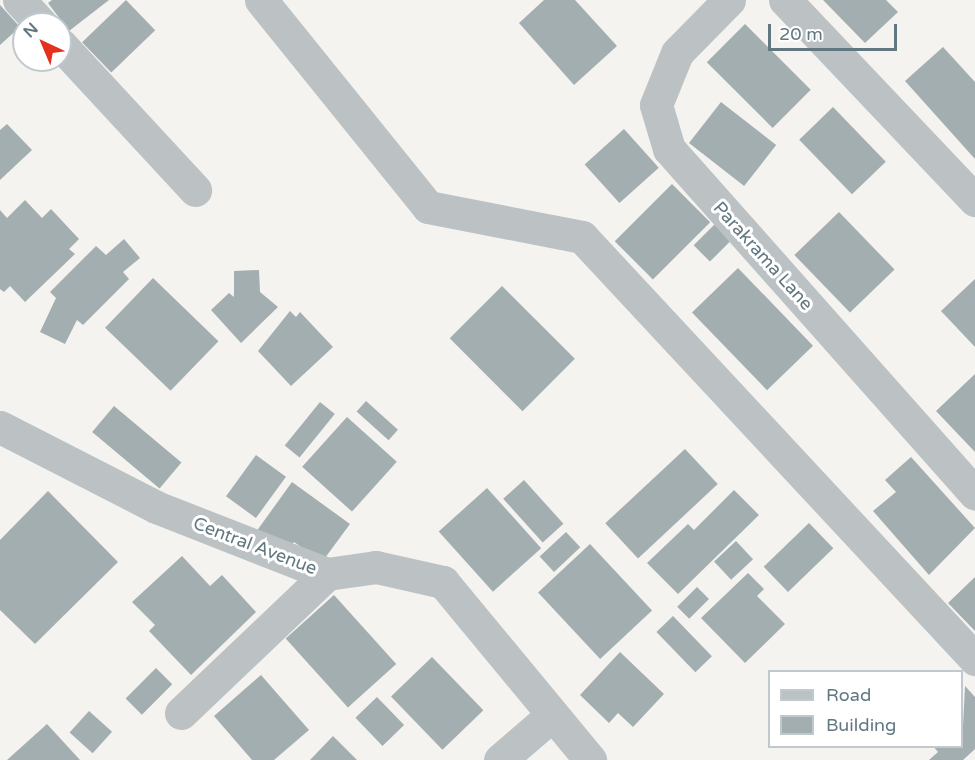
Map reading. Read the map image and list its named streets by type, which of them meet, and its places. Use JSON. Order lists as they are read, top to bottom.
{
  "streets": {
    "street": ["Parakrama Lane", "Central Avenue"]
  },
  "legend": ["Road", "Building"],
  "scale_bar": "20 m",
  "north": "top left"
}
